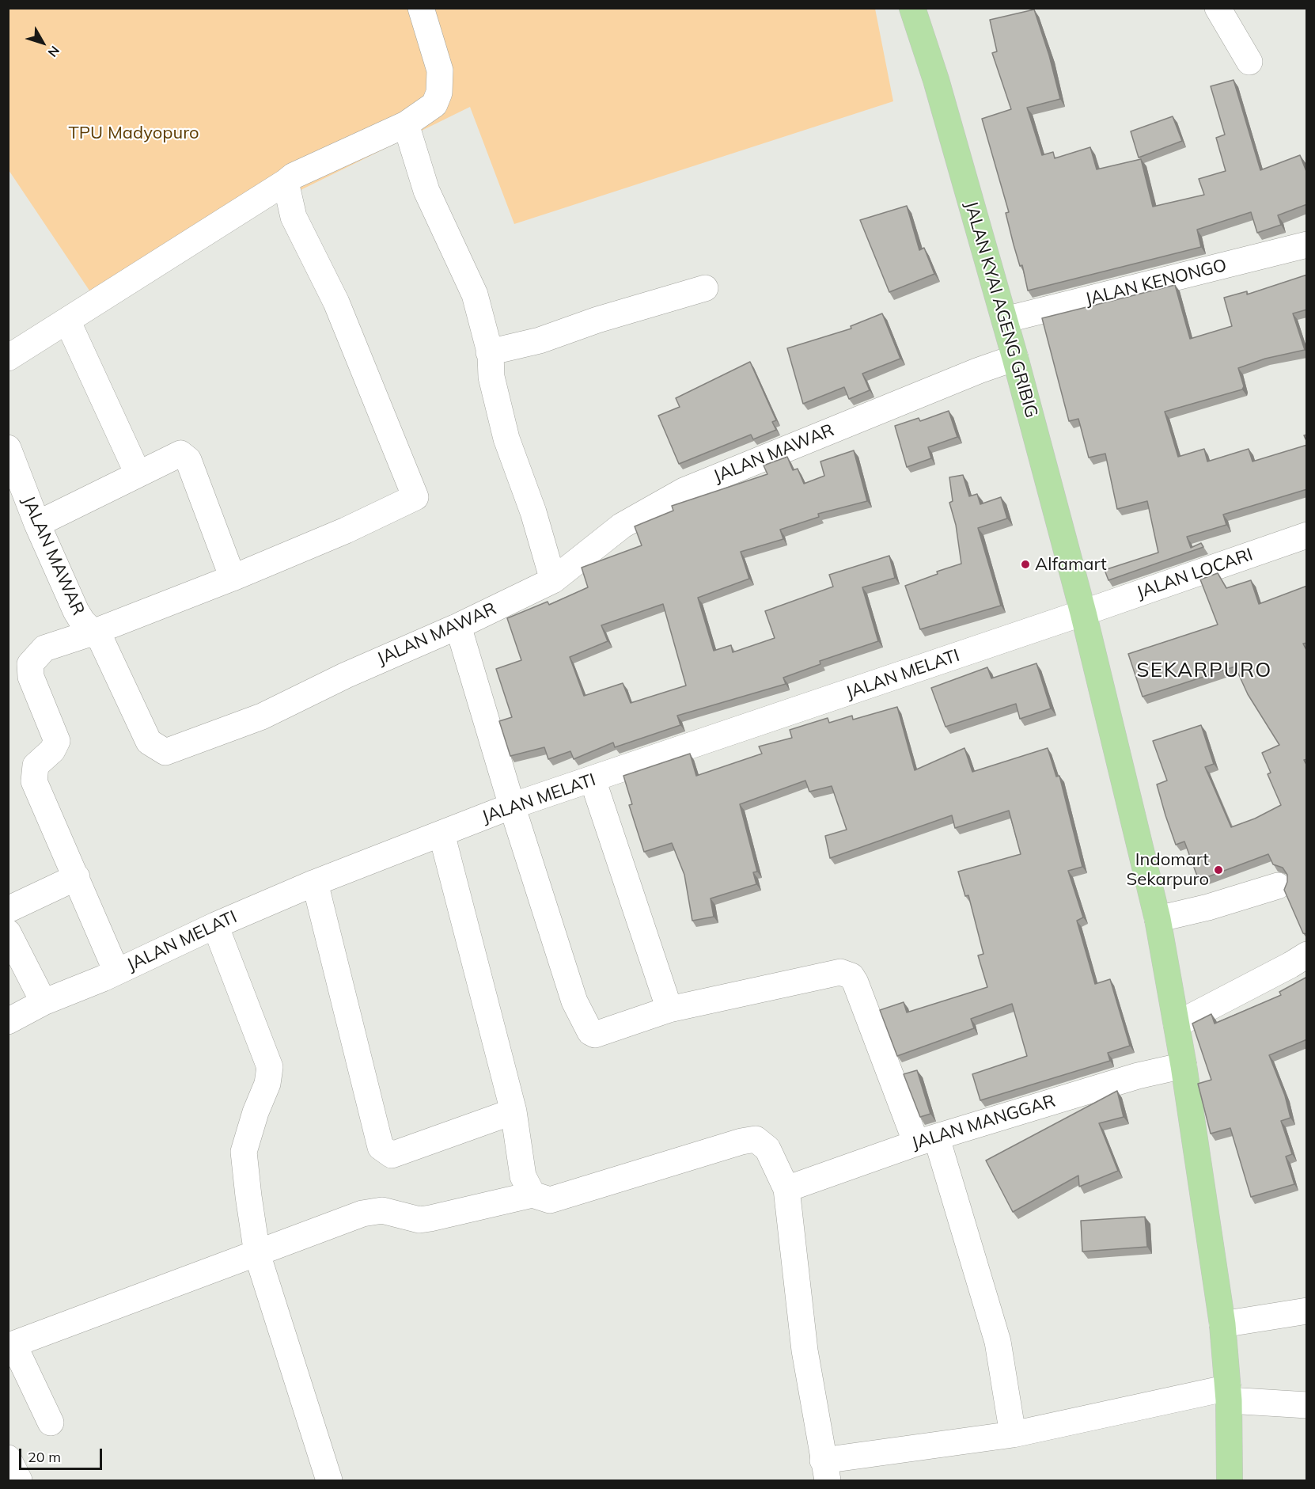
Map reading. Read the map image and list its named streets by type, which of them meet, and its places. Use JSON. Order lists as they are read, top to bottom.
{
  "streets": {
    "main road": ["JALAN KYAI AGENG GRIBIG"],
    "street": [
      "JALAN KENONGO",
      "JALAN MAWAR",
      "JALAN LOCARI",
      "JALAN MELATI",
      "JALAN MANGGAR"
    ]
  },
  "crossings": [
    ["JALAN KENONGO", "JALAN KYAI AGENG GRIBIG"],
    ["JALAN KYAI AGENG GRIBIG", "JALAN MAWAR"],
    ["JALAN KYAI AGENG GRIBIG", "JALAN LOCARI"],
    ["JALAN KYAI AGENG GRIBIG", "JALAN MELATI"],
    ["JALAN KYAI AGENG GRIBIG", "JALAN MANGGAR"],
    ["JALAN LOCARI", "JALAN MELATI"]
  ],
  "districts": ["SEKARPURO"],
  "parks": ["TPU Madyopuro"],
  "places": ["Alfamart", "Indomart Sekarpuro"],
  "scale_bar": "20 m",
  "north": "bottom right"
}
